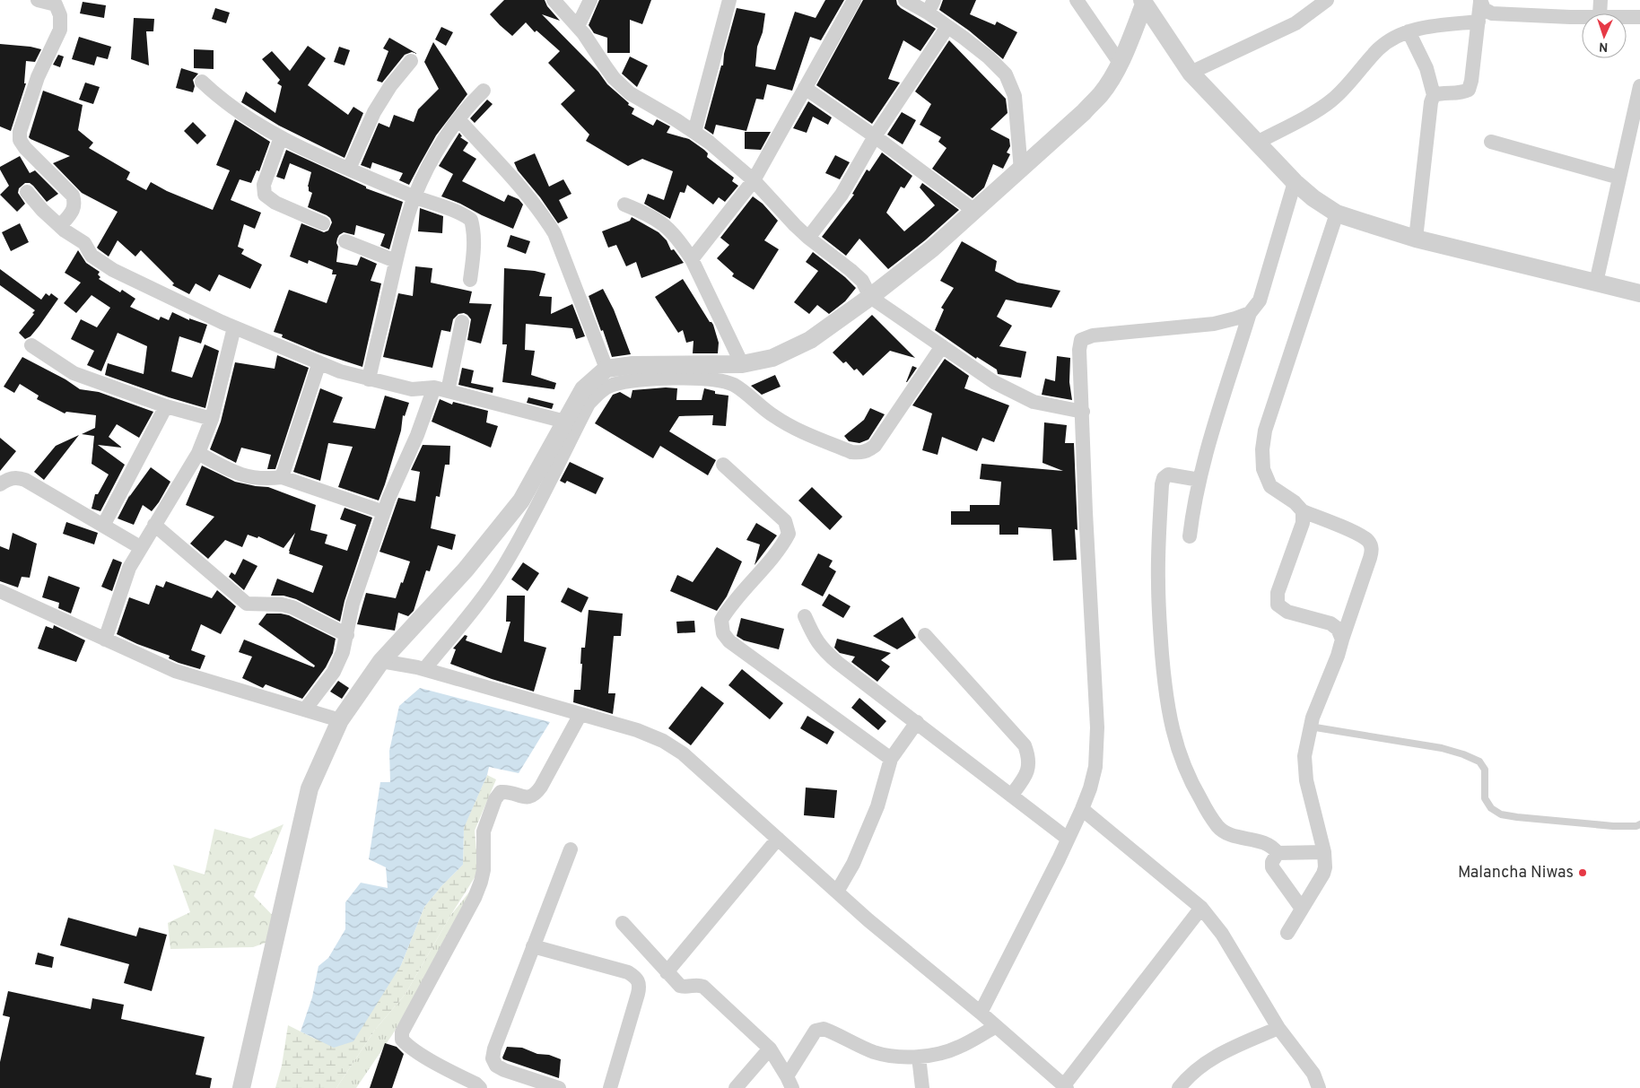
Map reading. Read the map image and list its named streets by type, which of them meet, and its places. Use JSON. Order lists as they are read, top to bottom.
{
  "places": ["Malancha Niwas"],
  "north": "bottom"
}
